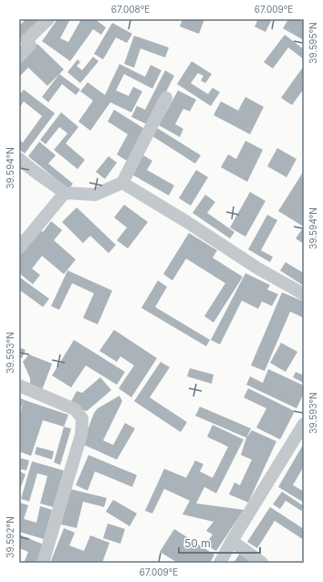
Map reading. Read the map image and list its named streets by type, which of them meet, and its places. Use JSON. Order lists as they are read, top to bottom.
{
  "scale_bar": "50 m",
  "coordinates": [
    "67.008°E",
    "67.009°E",
    "39.595°N",
    "39.594°N",
    "39.593°N",
    "39.592°N"
  ]
}
